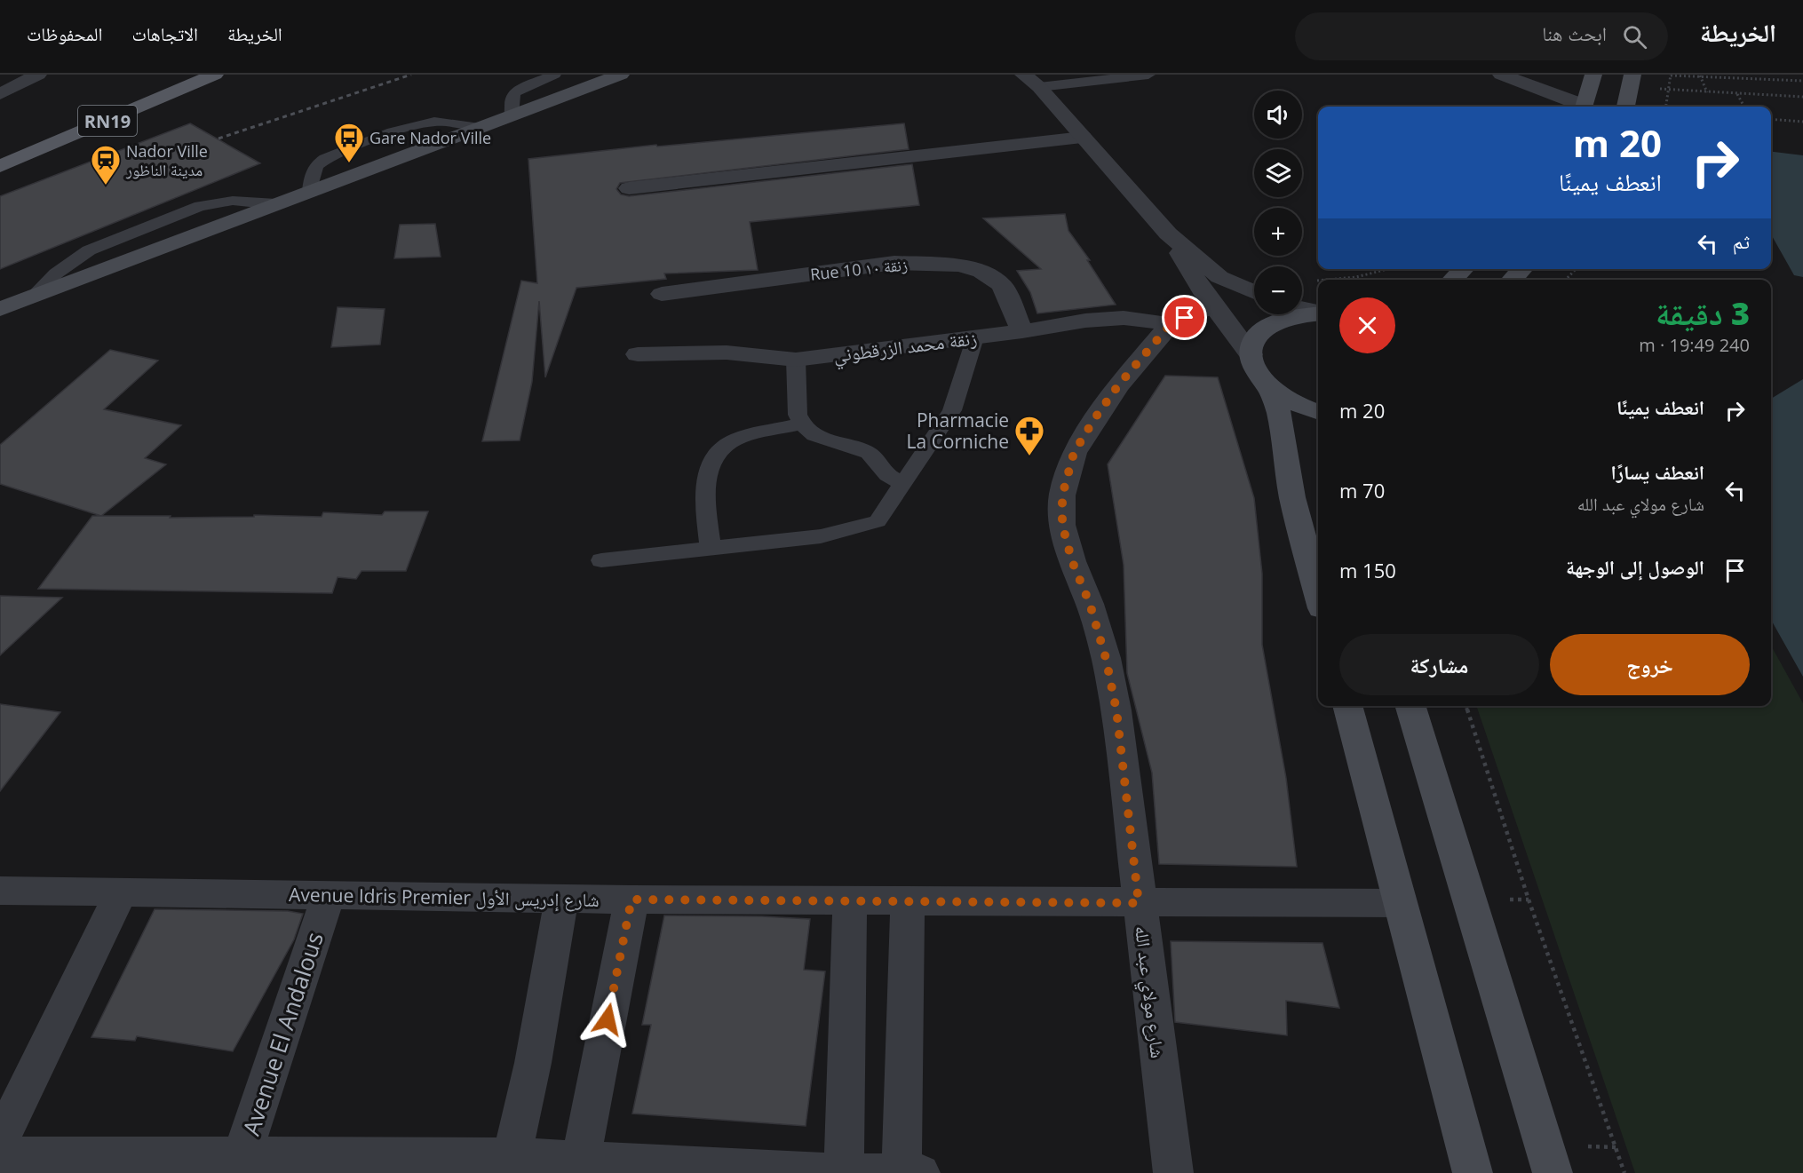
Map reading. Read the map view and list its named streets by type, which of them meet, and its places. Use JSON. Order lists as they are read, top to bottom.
{
  "streets": {
    "main road": ["RN19"],
    "street": [
      "Rue 10 زنقة ١٠",
      "زنقة محمد الزرقطوني",
      "Avenue Idris Premier شارع إدريس الأول",
      "شارع مولاي عبد الله",
      "Avenue El Andalous"
    ]
  },
  "crossings": [
    ["Rue 10 زنقة ١٠", "زنقة محمد الزرقطوني"],
    ["زنقة محمد الزرقطوني", "شارع مولاي عبد الله"],
    ["Avenue Idris Premier شارع إدريس الأول", "شارع مولاي عبد الله"],
    ["Avenue Idris Premier شارع إدريس الأول", "Avenue El Andalous"]
  ],
  "places": {
    "bus stop": ["Gare Nador Ville"],
    "station": ["Nador Ville مدينة الناظور"],
    "pharmacy": ["Pharmacie La Corniche"]
  },
  "page": {
    "header": "الخريطة",
    "search": "ابحث هنا",
    "nav": ["الخريطة", "الاتجاهات", "المحفوظات"],
    "map_buttons": ["+", "−"],
    "turn": ["20 m", "انعطف يمينًا"],
    "then": "ثم",
    "heading": ["3 دقيقة", "240 m · 19:49"],
    "list": [
      {
        "name": "انعطف يمينًا",
        "value": "20 m"
      },
      {
        "name": "انعطف يسارًا",
        "note": "شارع مولاي عبد الله",
        "value": "70 m"
      },
      {
        "name": "الوصول إلى الوجهة",
        "value": "150 m"
      }
    ],
    "buttons": ["خروج", "مشاركة"]
  }
}
